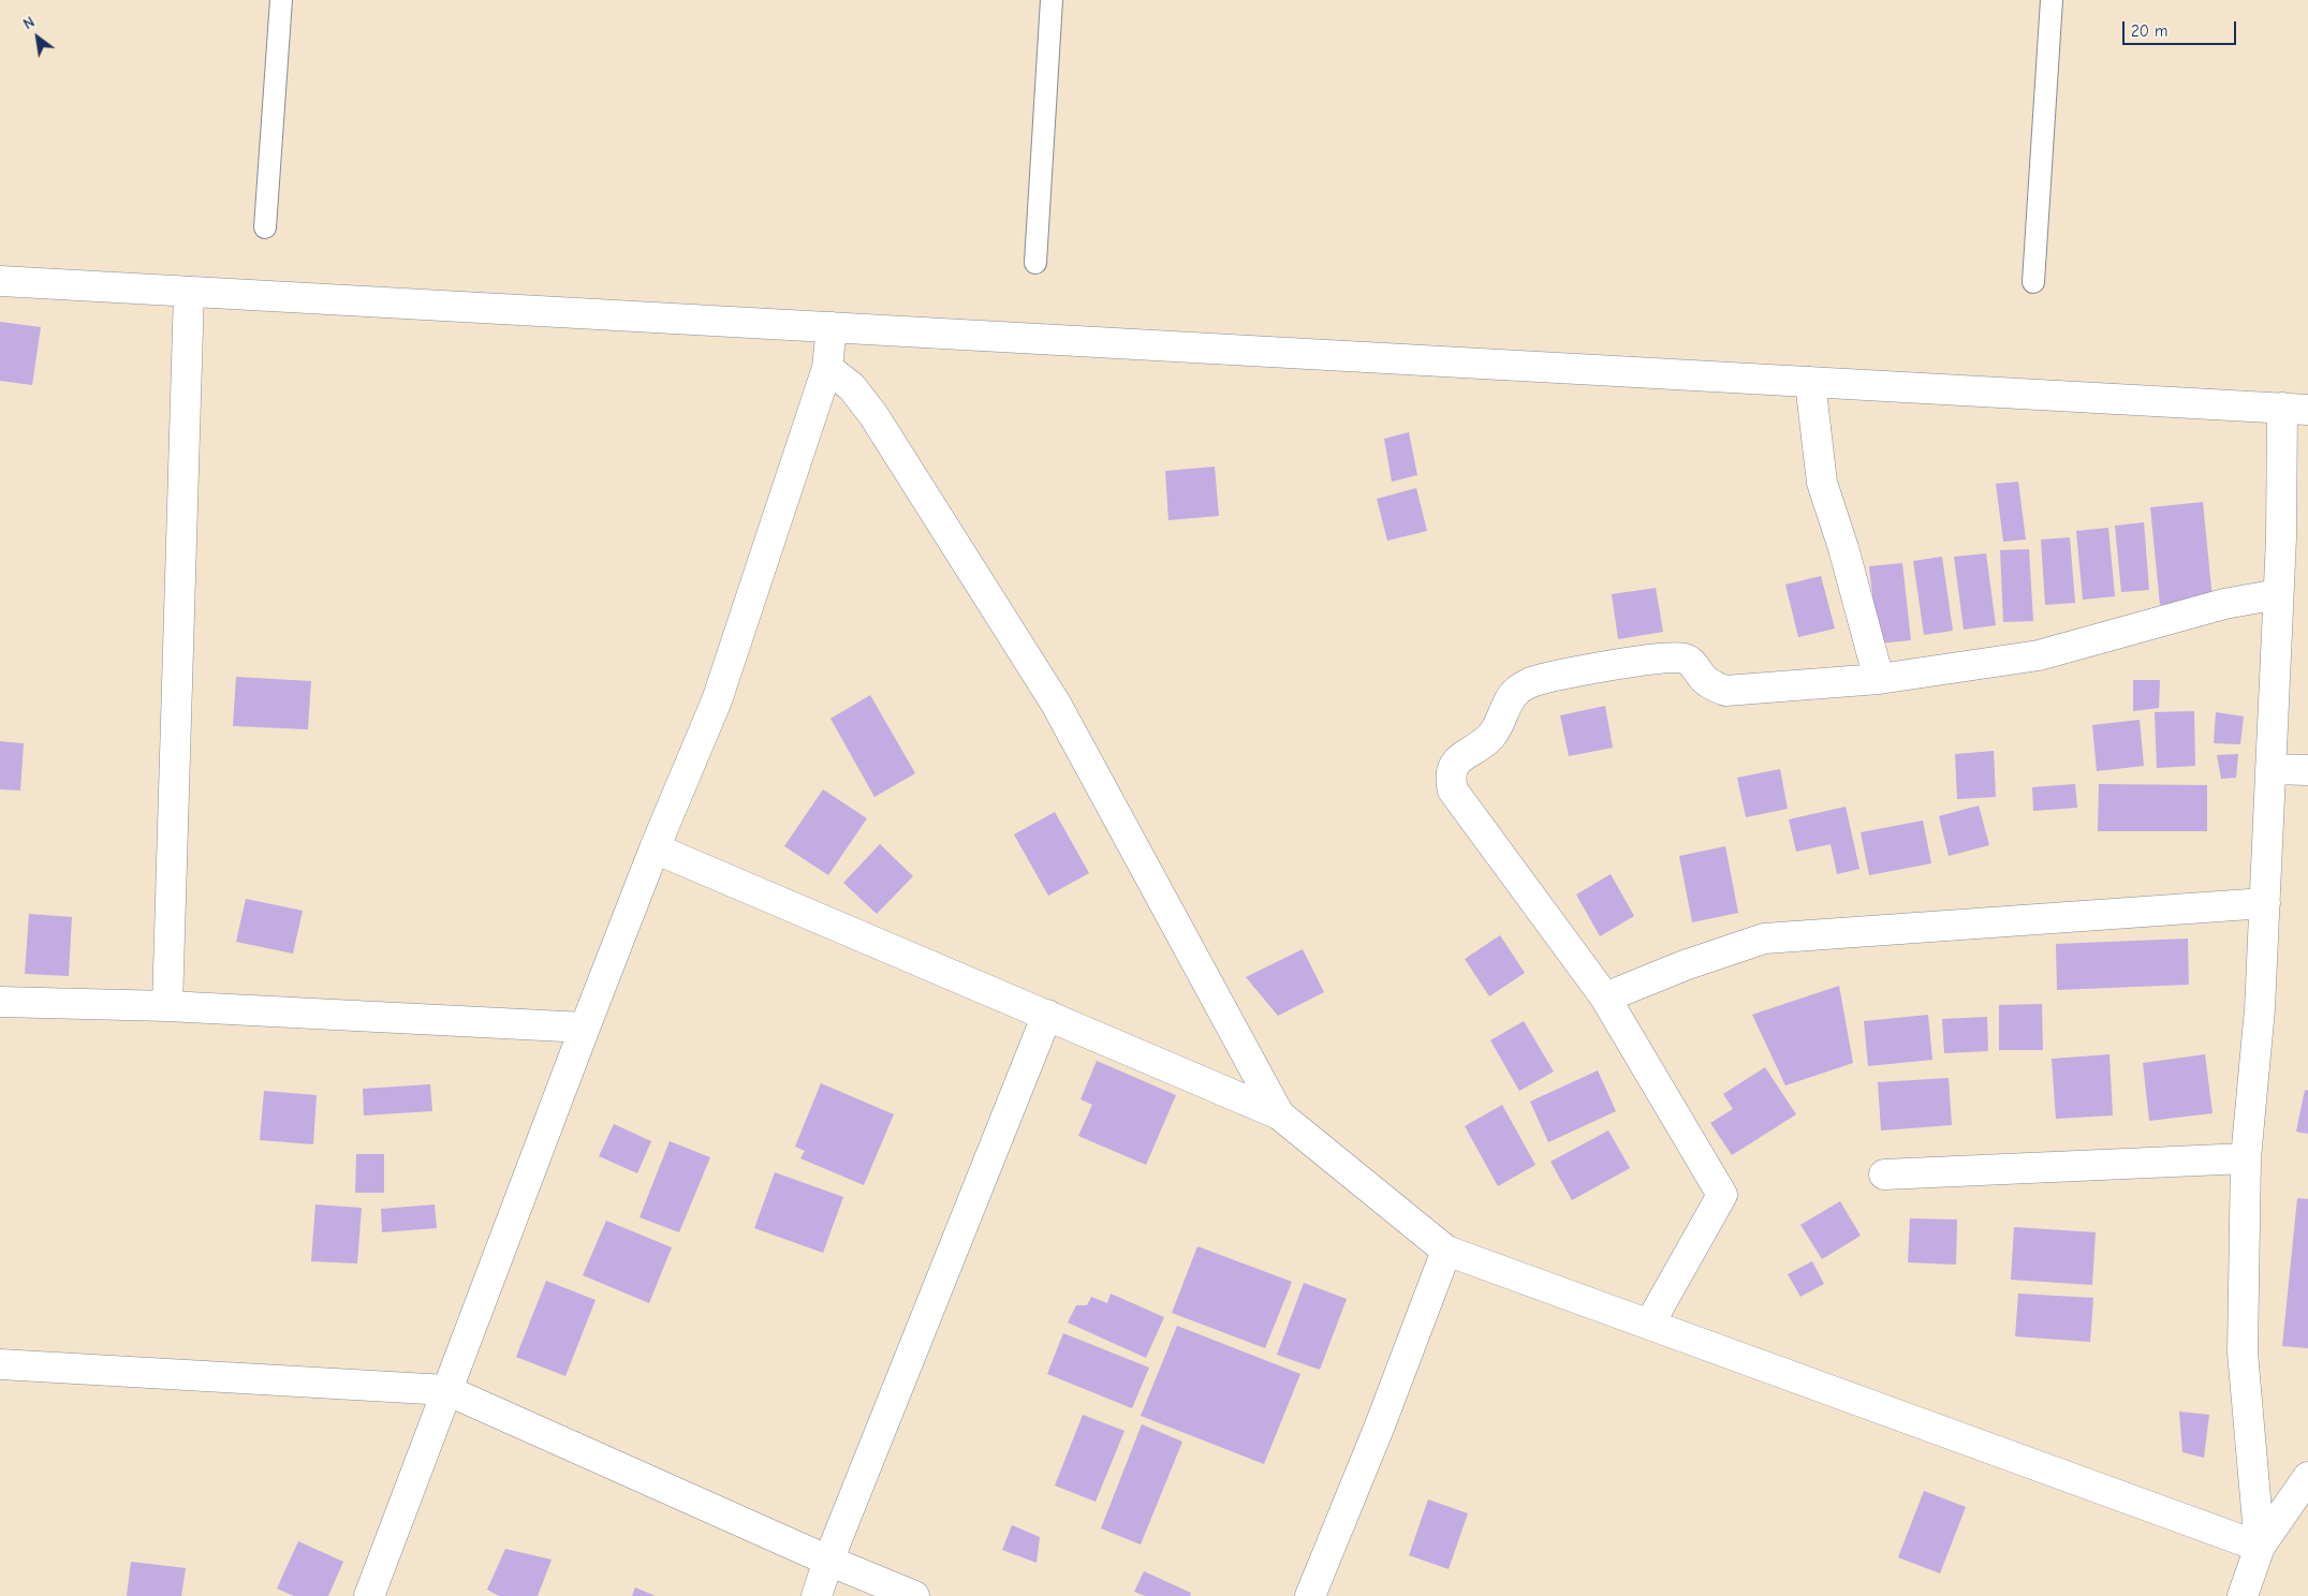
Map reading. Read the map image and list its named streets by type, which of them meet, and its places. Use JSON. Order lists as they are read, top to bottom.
{
  "scale_bar": "20 m",
  "north": "top left"
}
